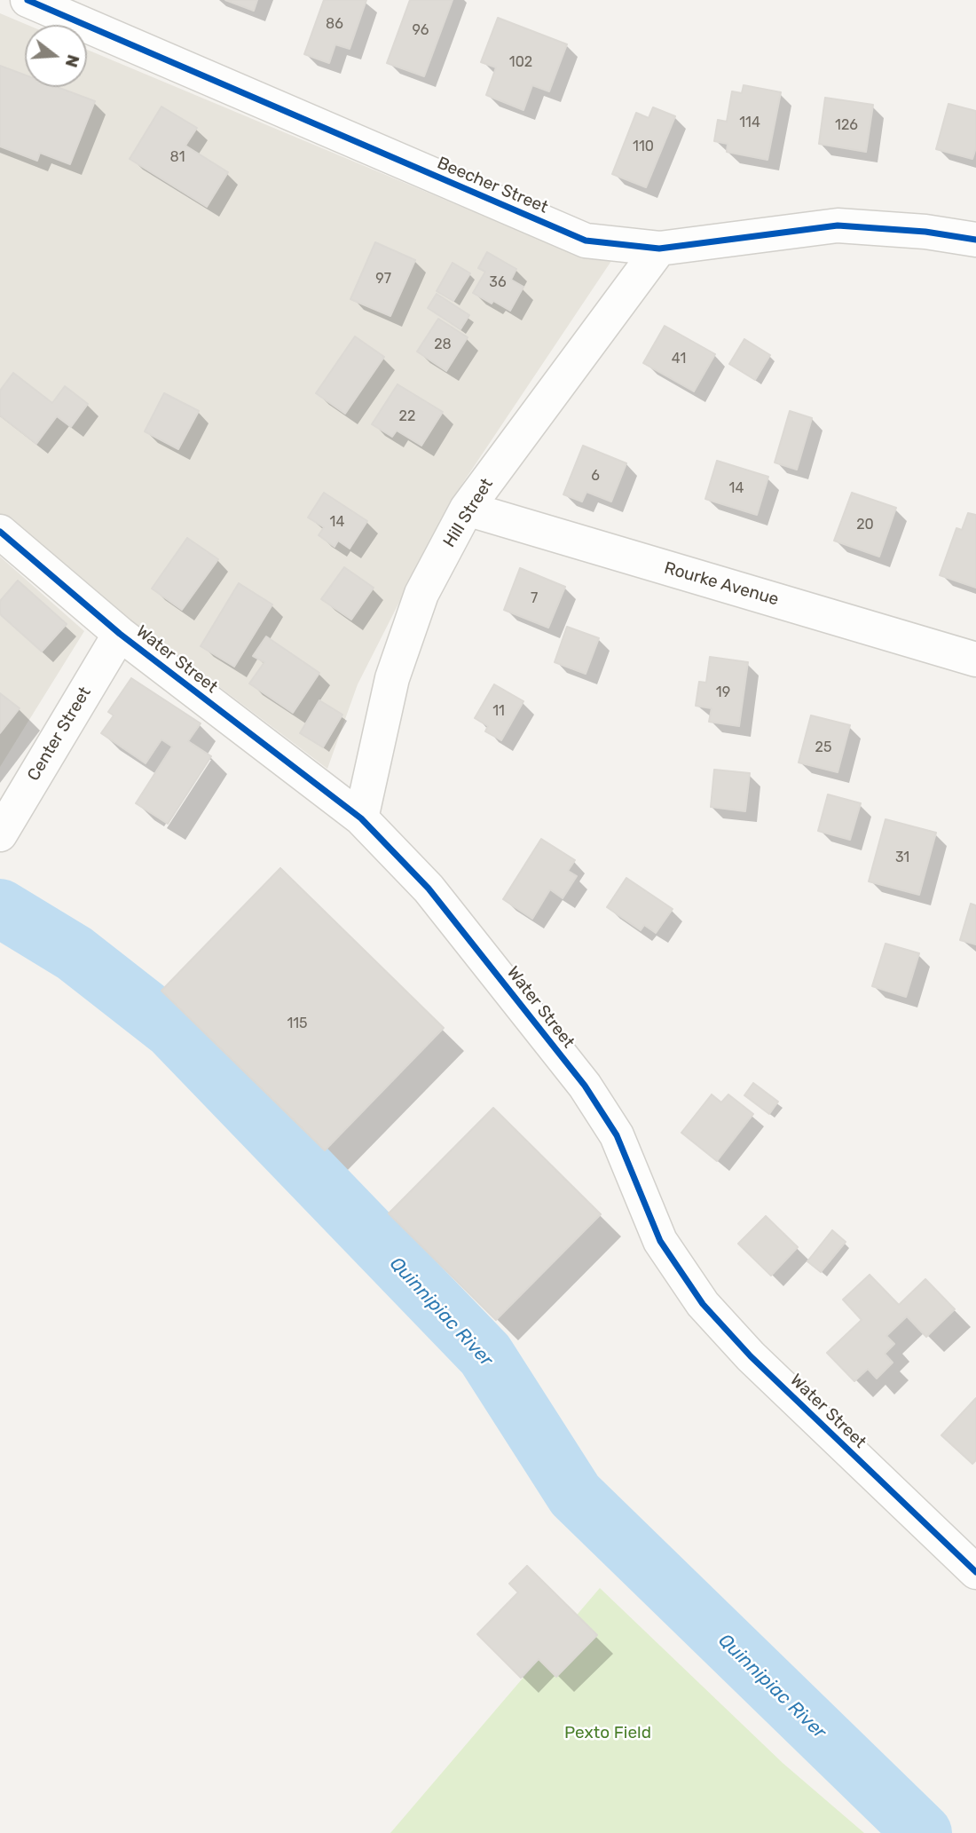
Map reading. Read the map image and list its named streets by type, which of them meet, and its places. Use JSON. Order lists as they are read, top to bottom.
{
  "streets": {
    "street": [
      "Beecher Street",
      "Hill Street",
      "Rourke Avenue",
      "Water Street",
      "Center Street"
    ]
  },
  "crossings": [
    ["Beecher Street", "Hill Street"],
    ["Hill Street", "Rourke Avenue"],
    ["Hill Street", "Water Street"],
    ["Water Street", "Center Street"]
  ],
  "water": ["Quinnipiac River"],
  "parks": ["Pexto Field"],
  "house_numbers": [
    "86",
    "96",
    "102",
    "114",
    "126",
    "110",
    "81",
    "97",
    "36",
    "28",
    "41",
    "22",
    "6",
    "14",
    "14",
    "20",
    "7",
    "19",
    "11",
    "25",
    "31",
    "115"
  ],
  "north": "right"
}
